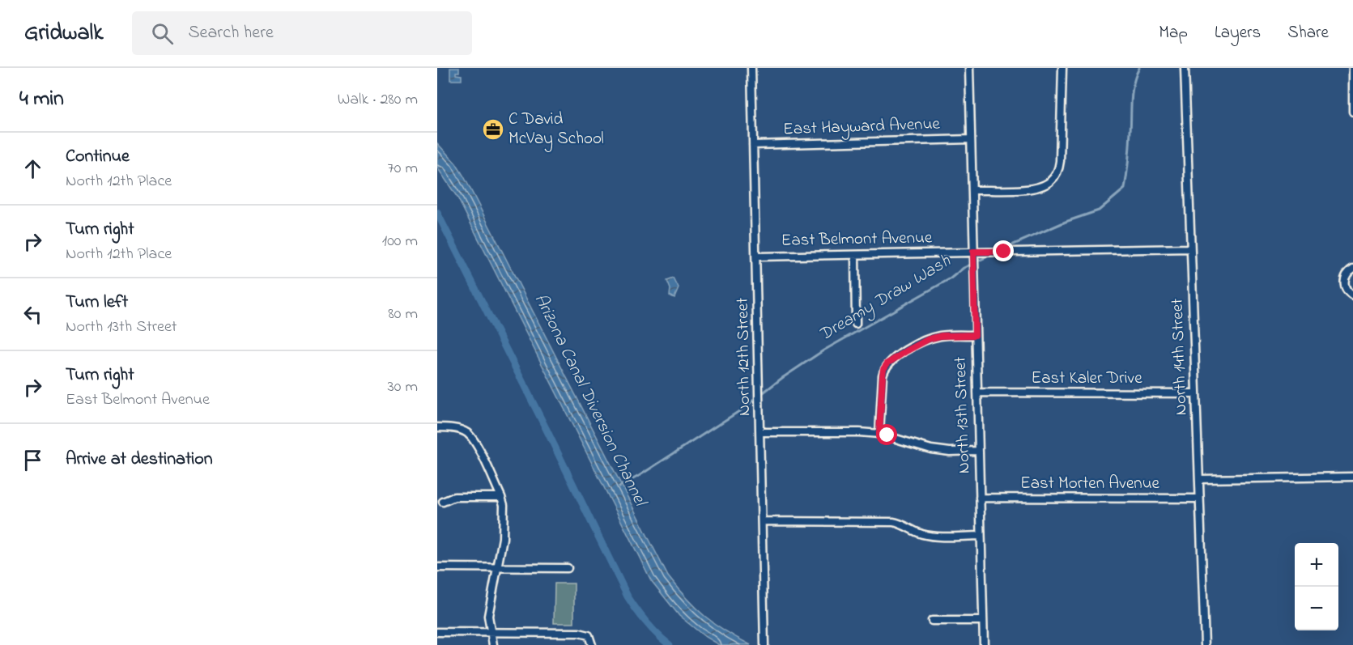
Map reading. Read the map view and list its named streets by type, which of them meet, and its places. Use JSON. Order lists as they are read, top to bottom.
{
  "streets": {
    "street": [
      "East Hayward Avenue",
      "East Belmont Avenue",
      "North 12th Street",
      "North 14th Street",
      "East Kaler Drive",
      "North 13th Street",
      "East Morten Avenue"
    ]
  },
  "crossings": [
    ["East Hayward Avenue", "North 12th Street"],
    ["East Hayward Avenue", "North 13th Street"],
    ["East Belmont Avenue", "North 12th Street"],
    ["East Belmont Avenue", "North 14th Street"],
    ["East Belmont Avenue", "North 13th Street"],
    ["North 14th Street", "East Kaler Drive"],
    ["North 14th Street", "East Morten Avenue"],
    ["East Kaler Drive", "North 13th Street"],
    ["North 13th Street", "East Morten Avenue"]
  ],
  "water": ["Dreamy Draw Wash", "Arizona Canal Diversion Channel"],
  "places": {
    "office": ["C David McVay School"]
  },
  "page": {
    "header": "Gridwalk",
    "search": "Search here",
    "nav": ["Map", "Layers", "Share"],
    "heading": ["4 min", "Walk · 280 m"],
    "list": [
      ["Continue", "North 12th Place", "70 m"],
      ["Turn right", "North 12th Place", "100 m"],
      ["Turn left", "North 13th Street", "80 m"],
      ["Turn right", "East Belmont Avenue", "30 m"],
      "Arrive at destination"
    ],
    "map_buttons": ["+", "−"]
  }
}
